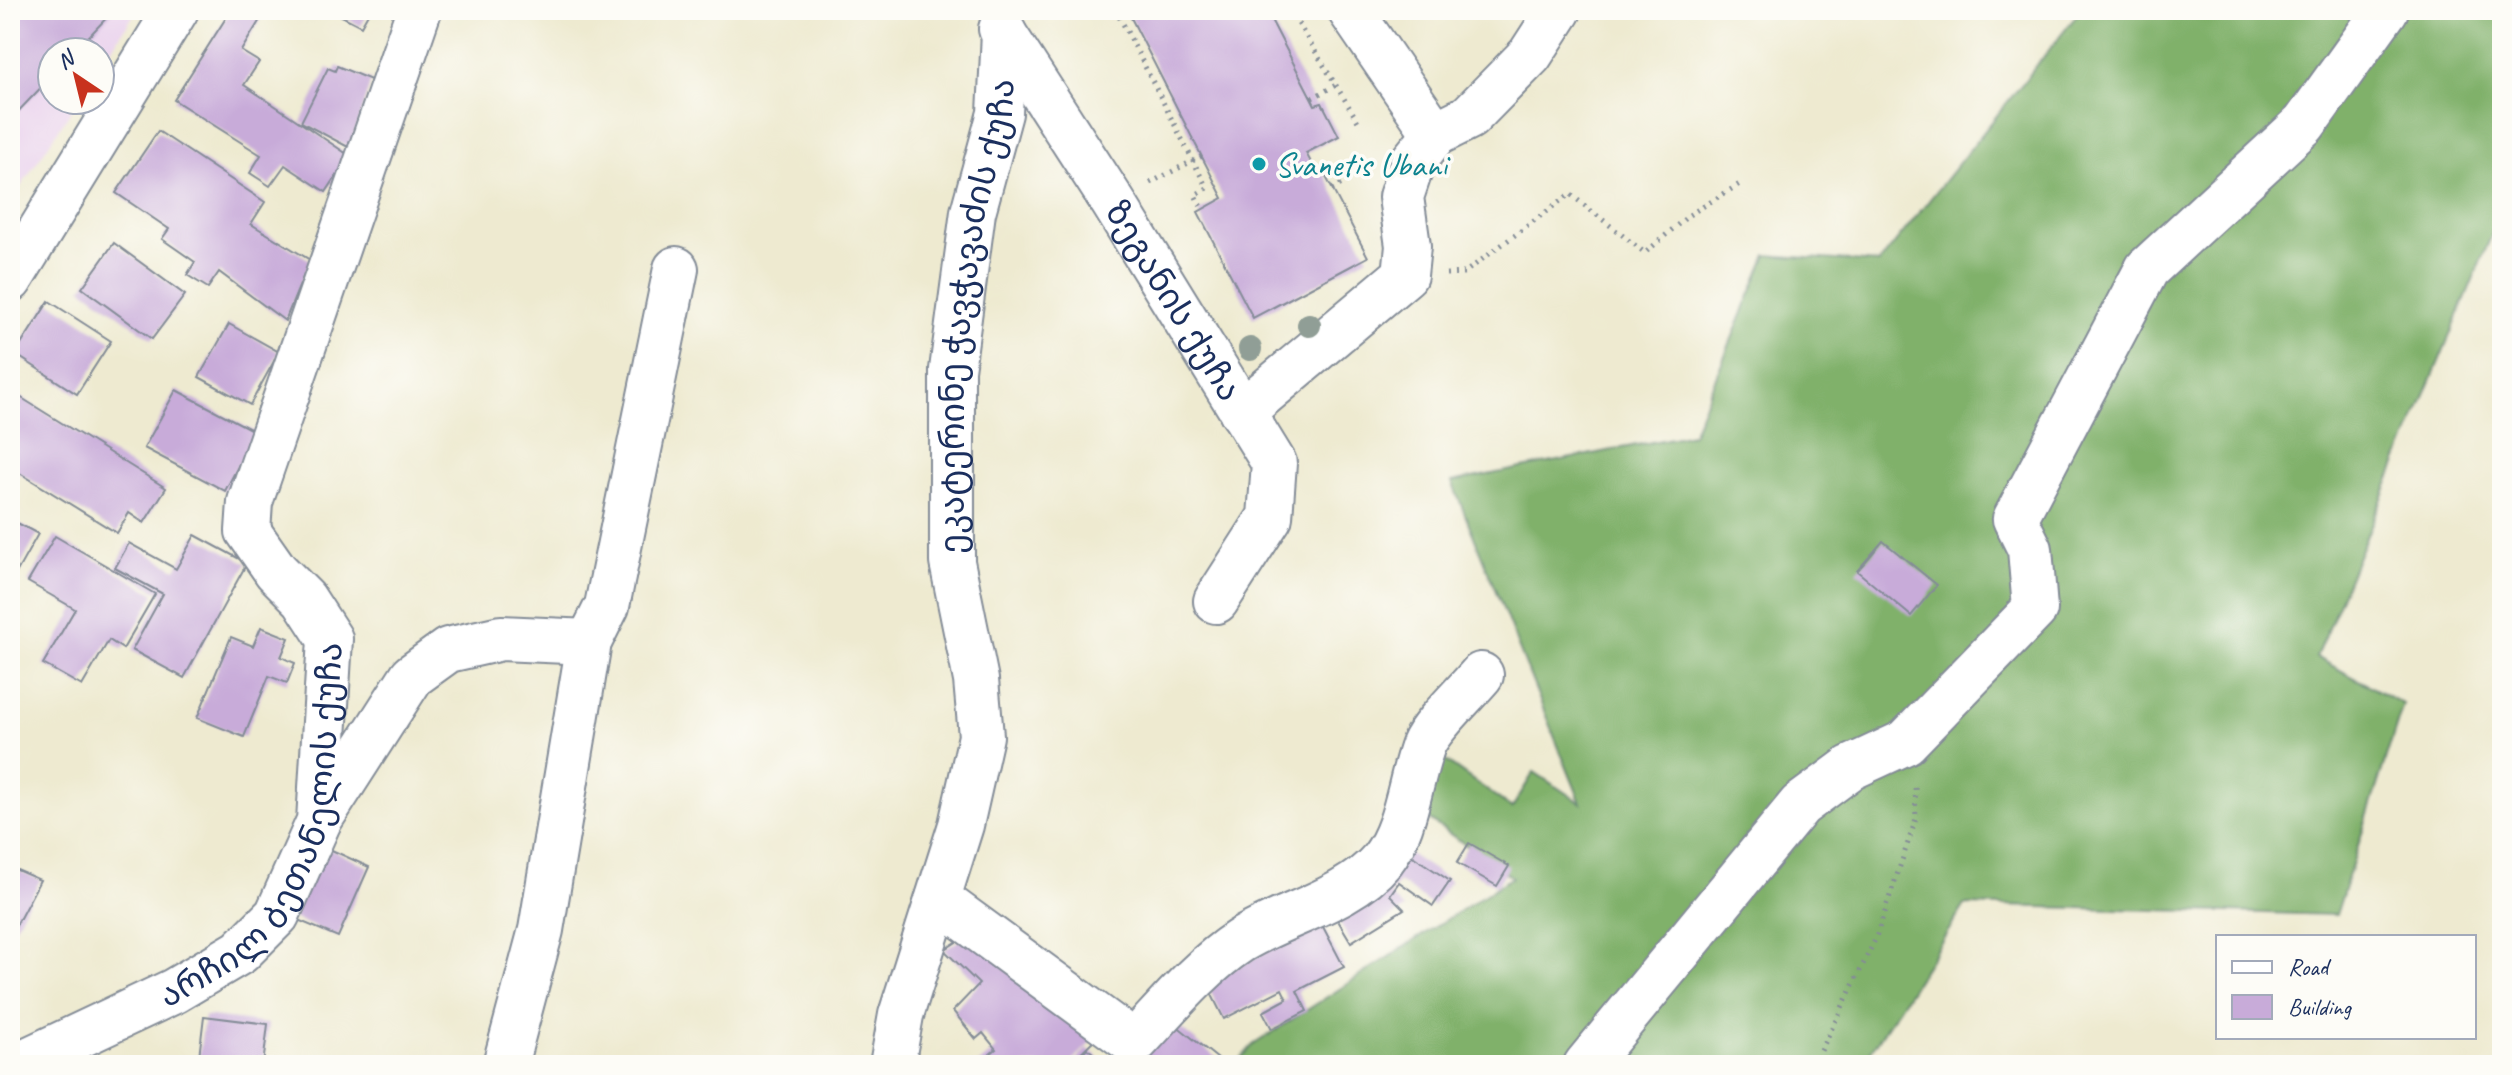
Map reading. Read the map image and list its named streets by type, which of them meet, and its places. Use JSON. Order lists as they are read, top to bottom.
{
  "streets": {
    "street": ["ზეგანის ქუჩა", "ეკატერინე ჭავჭავაძის ქუჩა", "არჩილ ბეთანელის ქუჩა"]
  },
  "crossings": [
    ["ზეგანის ქუჩა", "ეკატერინე ჭავჭავაძის ქუჩა"]
  ],
  "places": ["Svanetis Ubani"],
  "legend": ["Road", "Building"],
  "north": "top left"
}
